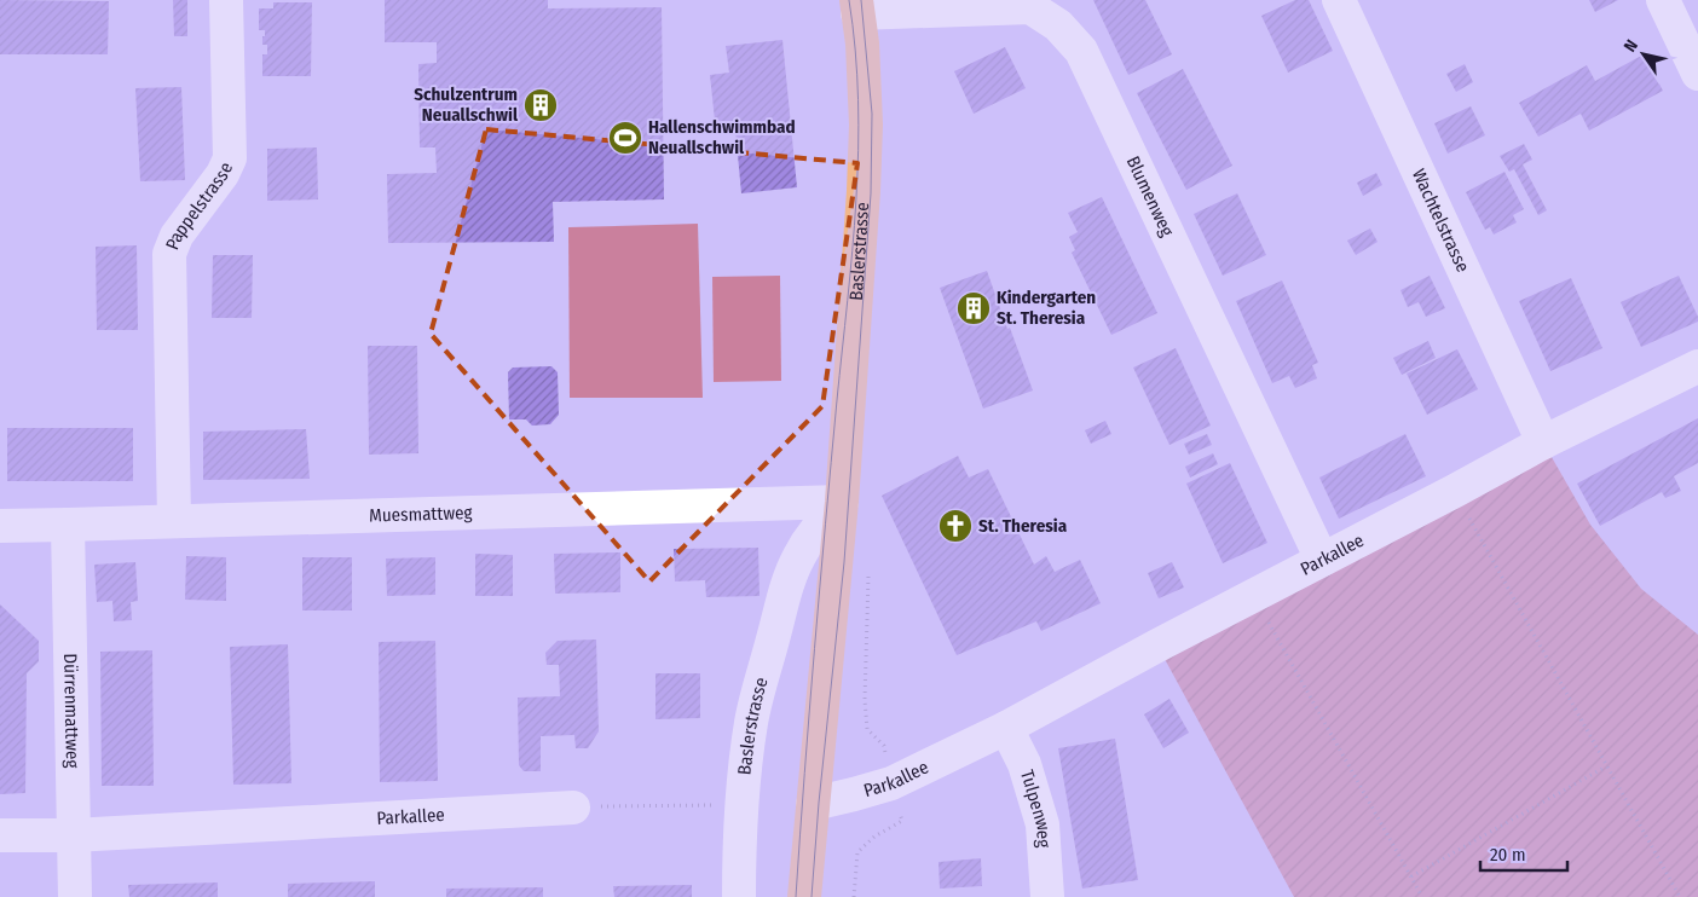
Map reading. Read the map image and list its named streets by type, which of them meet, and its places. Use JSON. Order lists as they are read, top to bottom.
{
  "streets": {
    "main road": ["Baslerstrasse"],
    "street": [
      "Blumenweg",
      "Pappelstrasse",
      "Wachtelstrasse",
      "Muesmattweg",
      "Parkallee",
      "Dürrenmattweg",
      "Tulpenweg"
    ]
  },
  "crossings": [
    ["Blumenweg", "Baslerstrasse"],
    ["Blumenweg", "Parkallee"],
    ["Pappelstrasse", "Muesmattweg"],
    ["Wachtelstrasse", "Parkallee"],
    ["Baslerstrasse", "Muesmattweg"],
    ["Baslerstrasse", "Parkallee"],
    ["Muesmattweg", "Dürrenmattweg"],
    ["Parkallee", "Dürrenmattweg"],
    ["Parkallee", "Tulpenweg"]
  ],
  "places": {
    "building": ["Schulzentrum Neuallschwil", "Kindergarten St. Theresia"],
    "sports": ["Hallenschwimmbad Neuallschwil"],
    "church": ["St. Theresia"]
  },
  "scale_bar": "20 m",
  "north": "top left"
}
